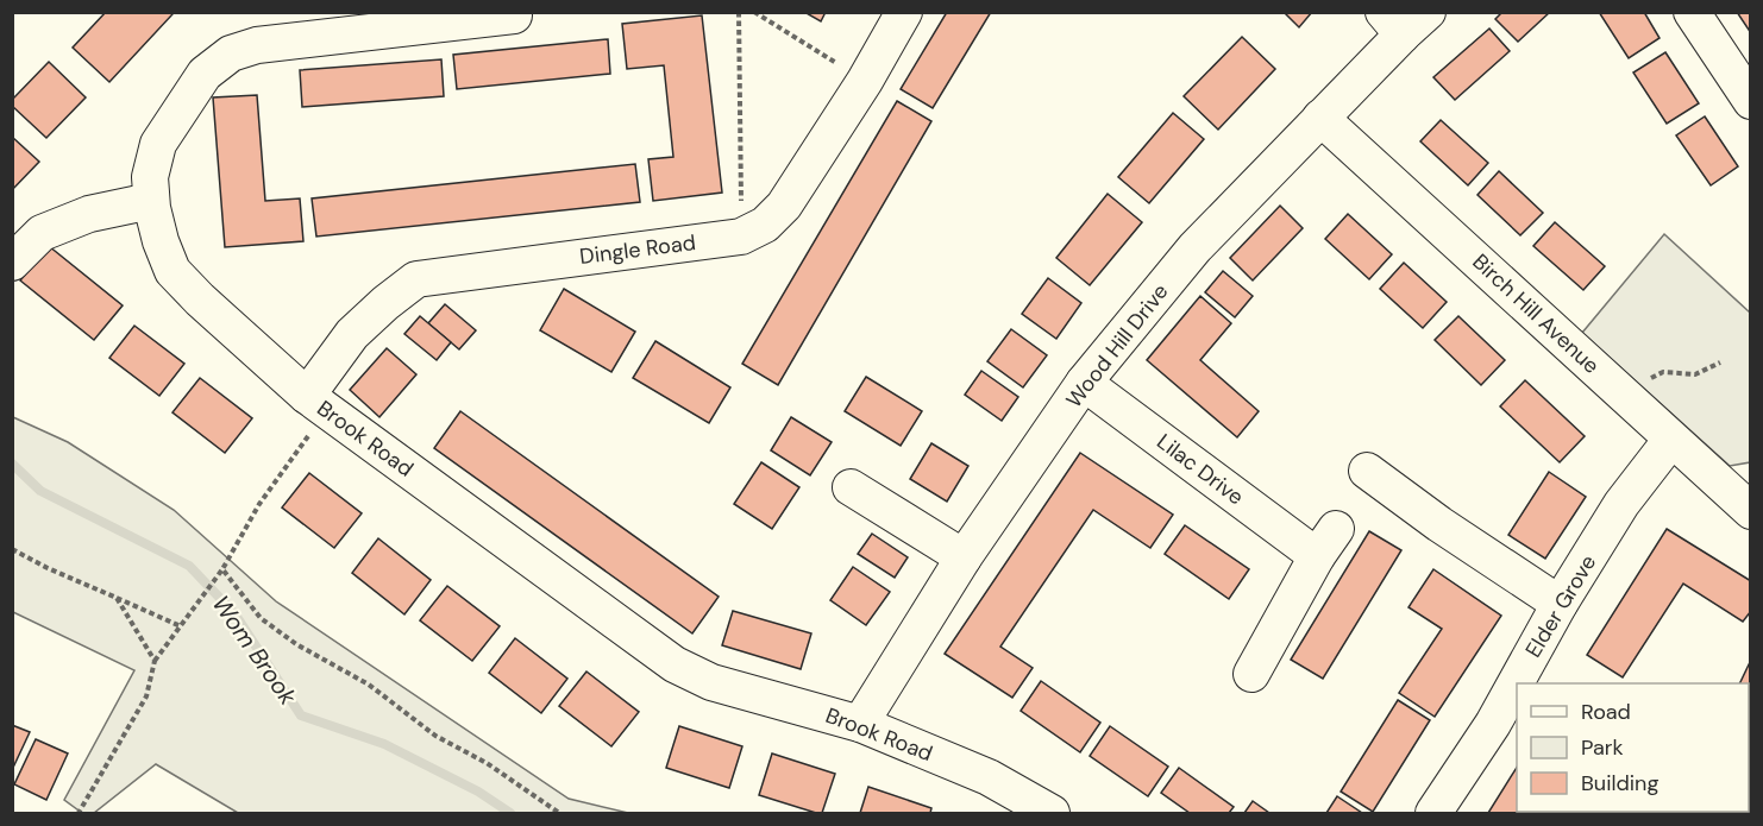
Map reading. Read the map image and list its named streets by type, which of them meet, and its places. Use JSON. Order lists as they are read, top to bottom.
{
  "streets": {
    "street": [
      "Dingle Road",
      "Birch Hill Avenue",
      "Wood Hill Drive",
      "Brook Road",
      "Lilac Drive",
      "Elder Grove"
    ]
  },
  "crossings": [
    ["Dingle Road", "Brook Road"],
    ["Birch Hill Avenue", "Wood Hill Drive"],
    ["Birch Hill Avenue", "Elder Grove"],
    ["Wood Hill Drive", "Brook Road"],
    ["Wood Hill Drive", "Lilac Drive"]
  ],
  "water": ["Wom Brook"],
  "legend": ["Road", "Park", "Building"]
}
